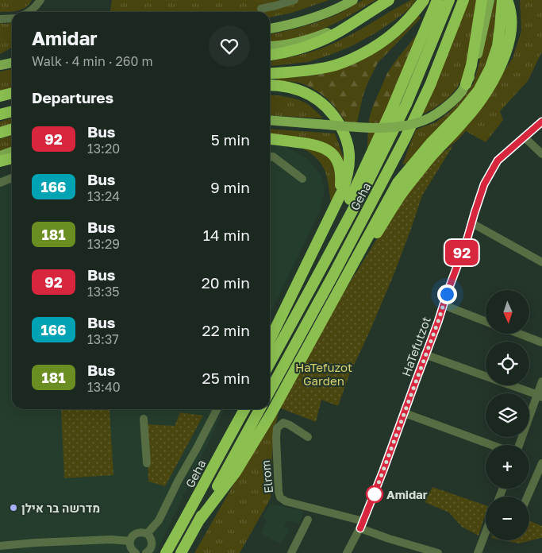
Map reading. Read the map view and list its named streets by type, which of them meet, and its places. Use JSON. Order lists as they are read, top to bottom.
{
  "streets": {
    "highway": ["Geha"],
    "street": ["HaTefutzot", "Elrom"]
  },
  "crossings": [
    ["HaTefutzot", "Elrom"]
  ],
  "parks": ["HaTefuzot Garden"],
  "places": ["Amidar", "מדרשה בר אילן"],
  "lines": ["bus line 92"],
  "north": "bottom",
  "page": {
    "on_map": "92",
    "heading": [
      ["Amidar", "Walk · 4 min · 260 m"],
      "Departures"
    ],
    "list": [
      {
        "mark": "92",
        "name": "Bus",
        "note": "13:20",
        "value": "5 min"
      },
      {
        "mark": "166",
        "name": "Bus",
        "note": "13:24",
        "value": "9 min"
      },
      {
        "mark": "181",
        "name": "Bus",
        "note": "13:29",
        "value": "14 min"
      },
      {
        "mark": "92",
        "name": "Bus",
        "note": "13:35",
        "value": "20 min"
      },
      {
        "mark": "166",
        "name": "Bus",
        "note": "13:37",
        "value": "22 min"
      },
      {
        "mark": "181",
        "name": "Bus",
        "note": "13:40",
        "value": "25 min"
      }
    ],
    "map_buttons": ["+", "−"]
  }
}
